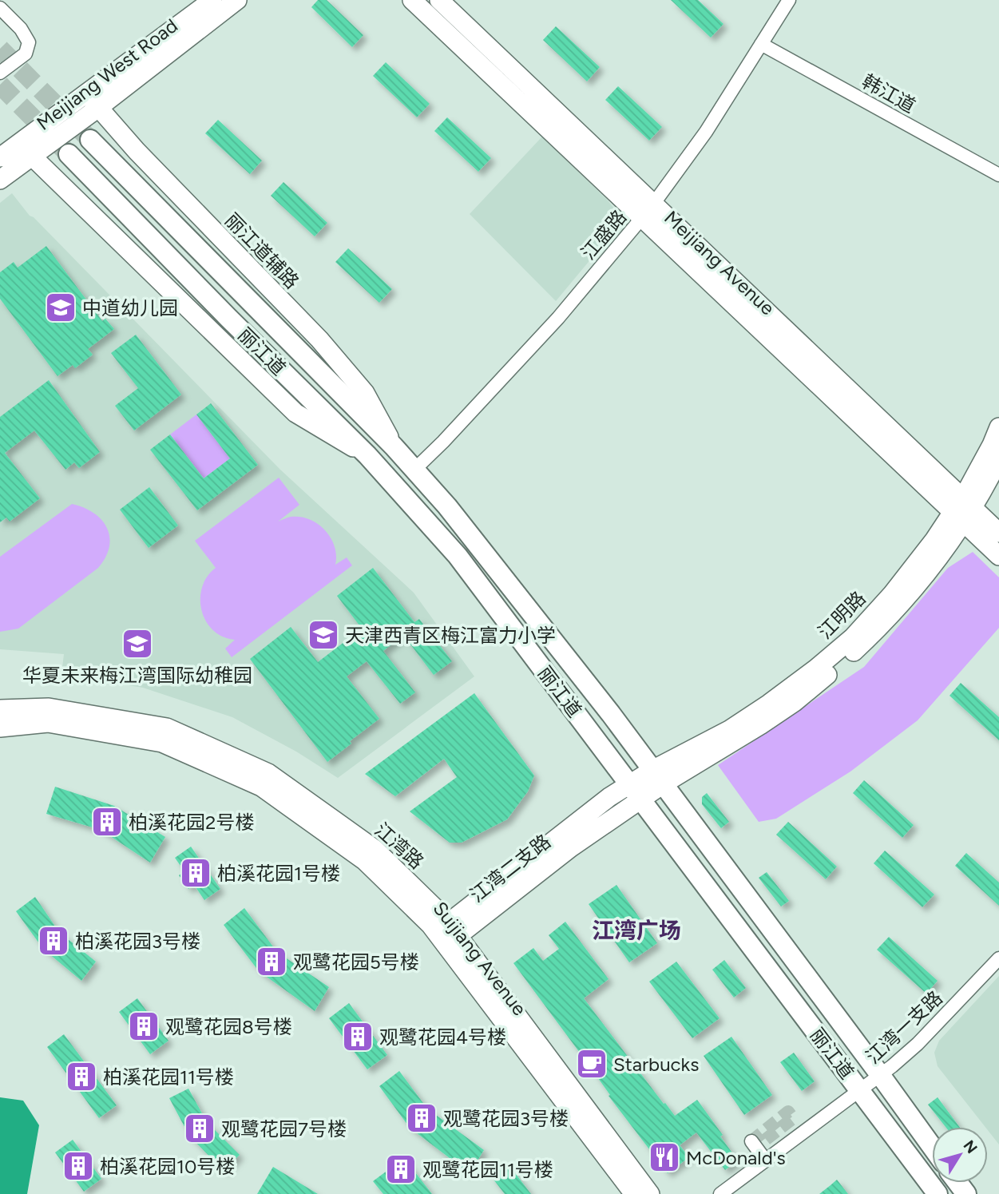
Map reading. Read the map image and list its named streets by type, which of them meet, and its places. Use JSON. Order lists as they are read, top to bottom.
{
  "streets": {
    "main road": ["丽江道"],
    "street": [
      "Meijiang West Road",
      "韩江道",
      "江盛路",
      "丽江道辅路",
      "Meijiang Avenue",
      "江明路",
      "江湾路",
      "江湾二支路",
      "Suijiang Avenue",
      "江湾一支路"
    ]
  },
  "crossings": [
    ["Meijiang West Road", "丽江道辅路"],
    ["韩江道", "江盛路"],
    ["江盛路", "Meijiang Avenue"],
    ["江盛路", "丽江道"],
    ["丽江道辅路", "丽江道"],
    ["Meijiang Avenue", "江明路"],
    ["丽江道", "江明路"],
    ["丽江道", "江湾二支路"],
    ["丽江道", "江湾一支路"],
    ["江明路", "江湾二支路"],
    ["江湾路", "江湾二支路"],
    ["江湾路", "Suijiang Avenue"],
    ["江湾二支路", "Suijiang Avenue"]
  ],
  "districts": ["江湾广场"],
  "places": {
    "school or university": ["中道幼儿园", "天津西青区梅江富力小学", "华夏未来梅江湾国际幼稚园"],
    "building": [
      "柏溪花园2号楼",
      "柏溪花园1号楼",
      "柏溪花园3号楼",
      "观鹭花园5号楼",
      "观鹭花园8号楼",
      "观鹭花园4号楼",
      "柏溪花园11号楼",
      "观鹭花园3号楼",
      "观鹭花园7号楼",
      "柏溪花园10号楼",
      "观鹭花园11号楼"
    ],
    "cafe": ["Starbucks"],
    "restaurant": ["McDonald's"]
  },
  "north": "top right"
}
